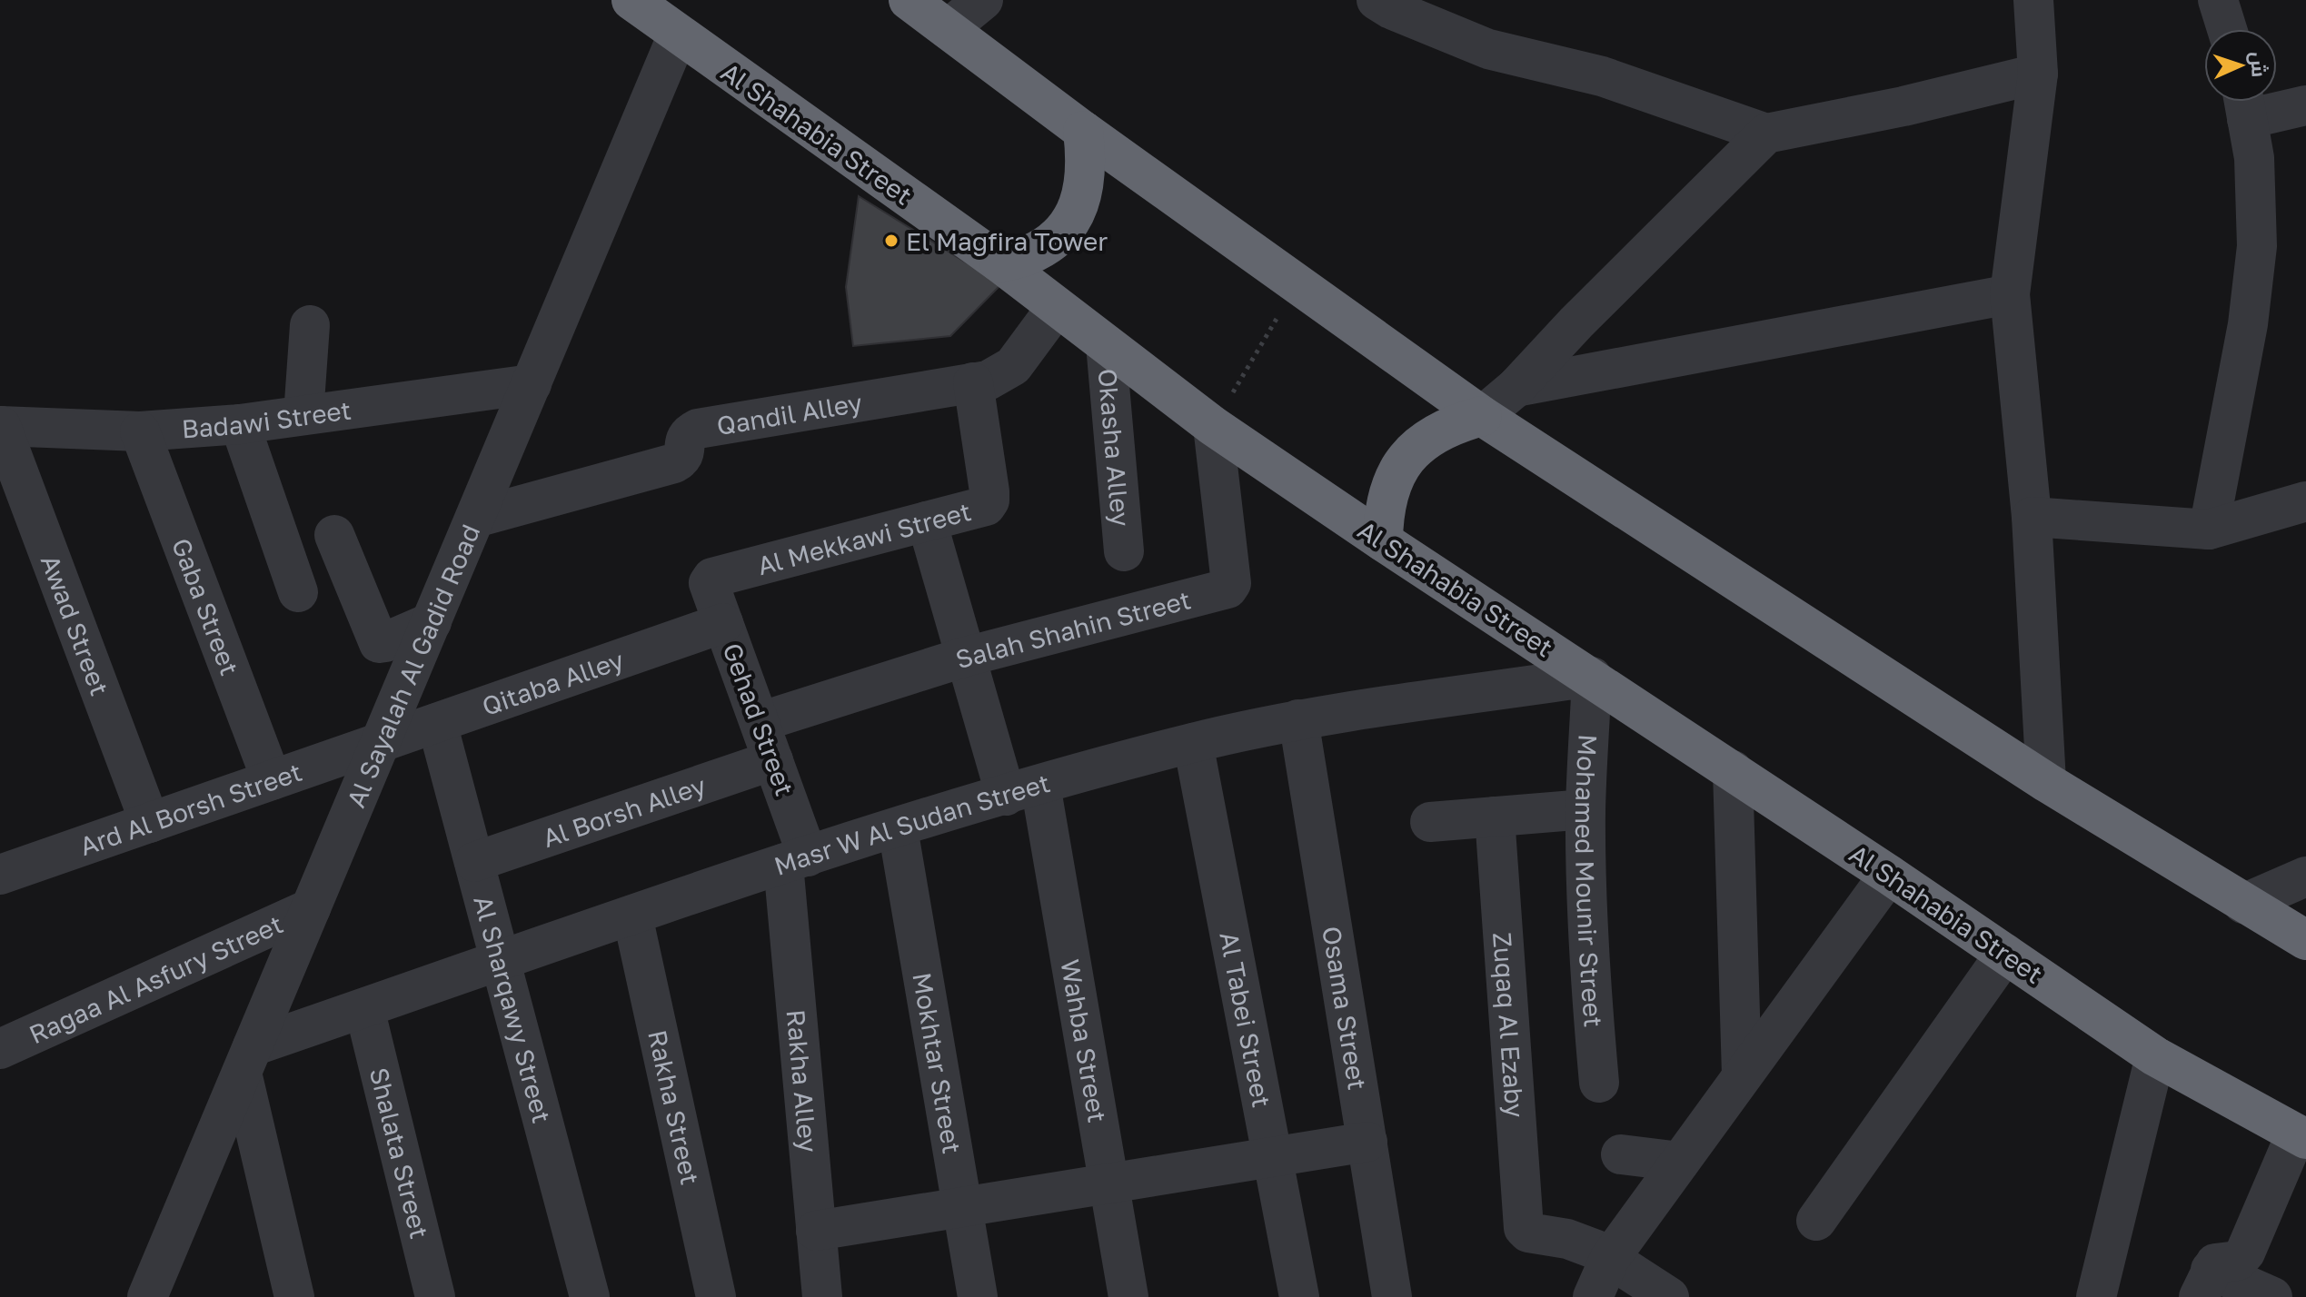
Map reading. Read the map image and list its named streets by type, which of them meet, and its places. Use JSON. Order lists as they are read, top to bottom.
{
  "streets": {
    "highway": ["Al Shahabia Street"],
    "street": [
      "Qandil Alley",
      "Badawi Street",
      "Okasha Alley",
      "Al Mekkawi Street",
      "Gaba Street",
      "Awad Street",
      "Salah Shahin Street",
      "Al Sayalah Al Gadid Road",
      "Qitaba Alley",
      "Gehad Street",
      "Ard Al Borsh Street",
      "Al Borsh Alley",
      "Masr W Al Sudan Street",
      "Mohamed Mounir Street",
      "Ragaa Al Asfury Street",
      "Osama Street",
      "Al Sharqawy Street",
      "Al Tabei Street",
      "Zuqaq Al Ezaby",
      "Wahba Street",
      "Mokhtar Street",
      "Rakha Alley",
      "Rakha Street",
      "Shalata Street"
    ]
  },
  "crossings": [
    ["Al Shahabia Street", "Qandil Alley"],
    ["Al Shahabia Street", "Okasha Alley"],
    ["Al Shahabia Street", "Salah Shahin Street"],
    ["Al Shahabia Street", "Al Sayalah Al Gadid Road"],
    ["Al Shahabia Street", "Masr W Al Sudan Street"],
    ["Al Shahabia Street", "Mohamed Mounir Street"],
    ["Qandil Alley", "Al Mekkawi Street"],
    ["Qandil Alley", "Al Sayalah Al Gadid Road"],
    ["Badawi Street", "Gaba Street"],
    ["Badawi Street", "Awad Street"],
    ["Badawi Street", "Al Sayalah Al Gadid Road"],
    ["Al Mekkawi Street", "Gehad Street"],
    ["Al Mekkawi Street", "Wahba Street"],
    ["Gaba Street", "Ard Al Borsh Street"],
    ["Awad Street", "Ard Al Borsh Street"],
    ["Salah Shahin Street", "Gehad Street"],
    ["Salah Shahin Street", "Wahba Street"],
    ["Al Sayalah Al Gadid Road", "Qitaba Alley"],
    ["Al Sayalah Al Gadid Road", "Ard Al Borsh Street"],
    ["Al Sayalah Al Gadid Road", "Masr W Al Sudan Street"],
    ["Al Sayalah Al Gadid Road", "Ragaa Al Asfury Street"],
    ["Qitaba Alley", "Gehad Street"],
    ["Qitaba Alley", "Ard Al Borsh Street"],
    ["Qitaba Alley", "Al Sharqawy Street"],
    ["Gehad Street", "Al Borsh Alley"],
    ["Gehad Street", "Masr W Al Sudan Street"],
    ["Gehad Street", "Rakha Alley"],
    ["Al Borsh Alley", "Al Sharqawy Street"],
    ["Masr W Al Sudan Street", "Mohamed Mounir Street"],
    ["Masr W Al Sudan Street", "Osama Street"],
    ["Masr W Al Sudan Street", "Al Sharqawy Street"],
    ["Masr W Al Sudan Street", "Al Tabei Street"],
    ["Masr W Al Sudan Street", "Wahba Street"],
    ["Masr W Al Sudan Street", "Mokhtar Street"],
    ["Masr W Al Sudan Street", "Rakha Alley"],
    ["Masr W Al Sudan Street", "Rakha Street"],
    ["Masr W Al Sudan Street", "Shalata Street"]
  ],
  "places": ["El Magfira Tower"],
  "north": "right"
}
